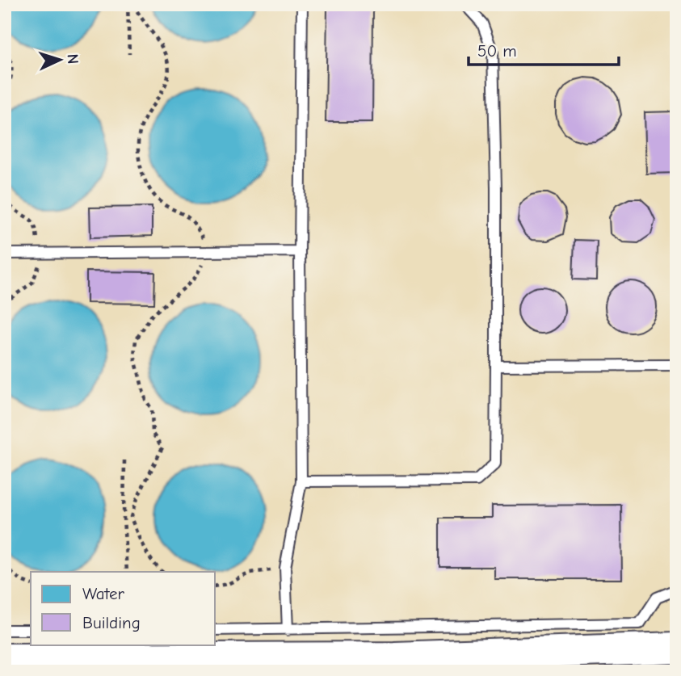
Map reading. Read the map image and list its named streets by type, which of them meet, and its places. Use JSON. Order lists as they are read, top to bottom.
{
  "legend": ["Water", "Building"],
  "scale_bar": "50 m",
  "north": "right"
}
